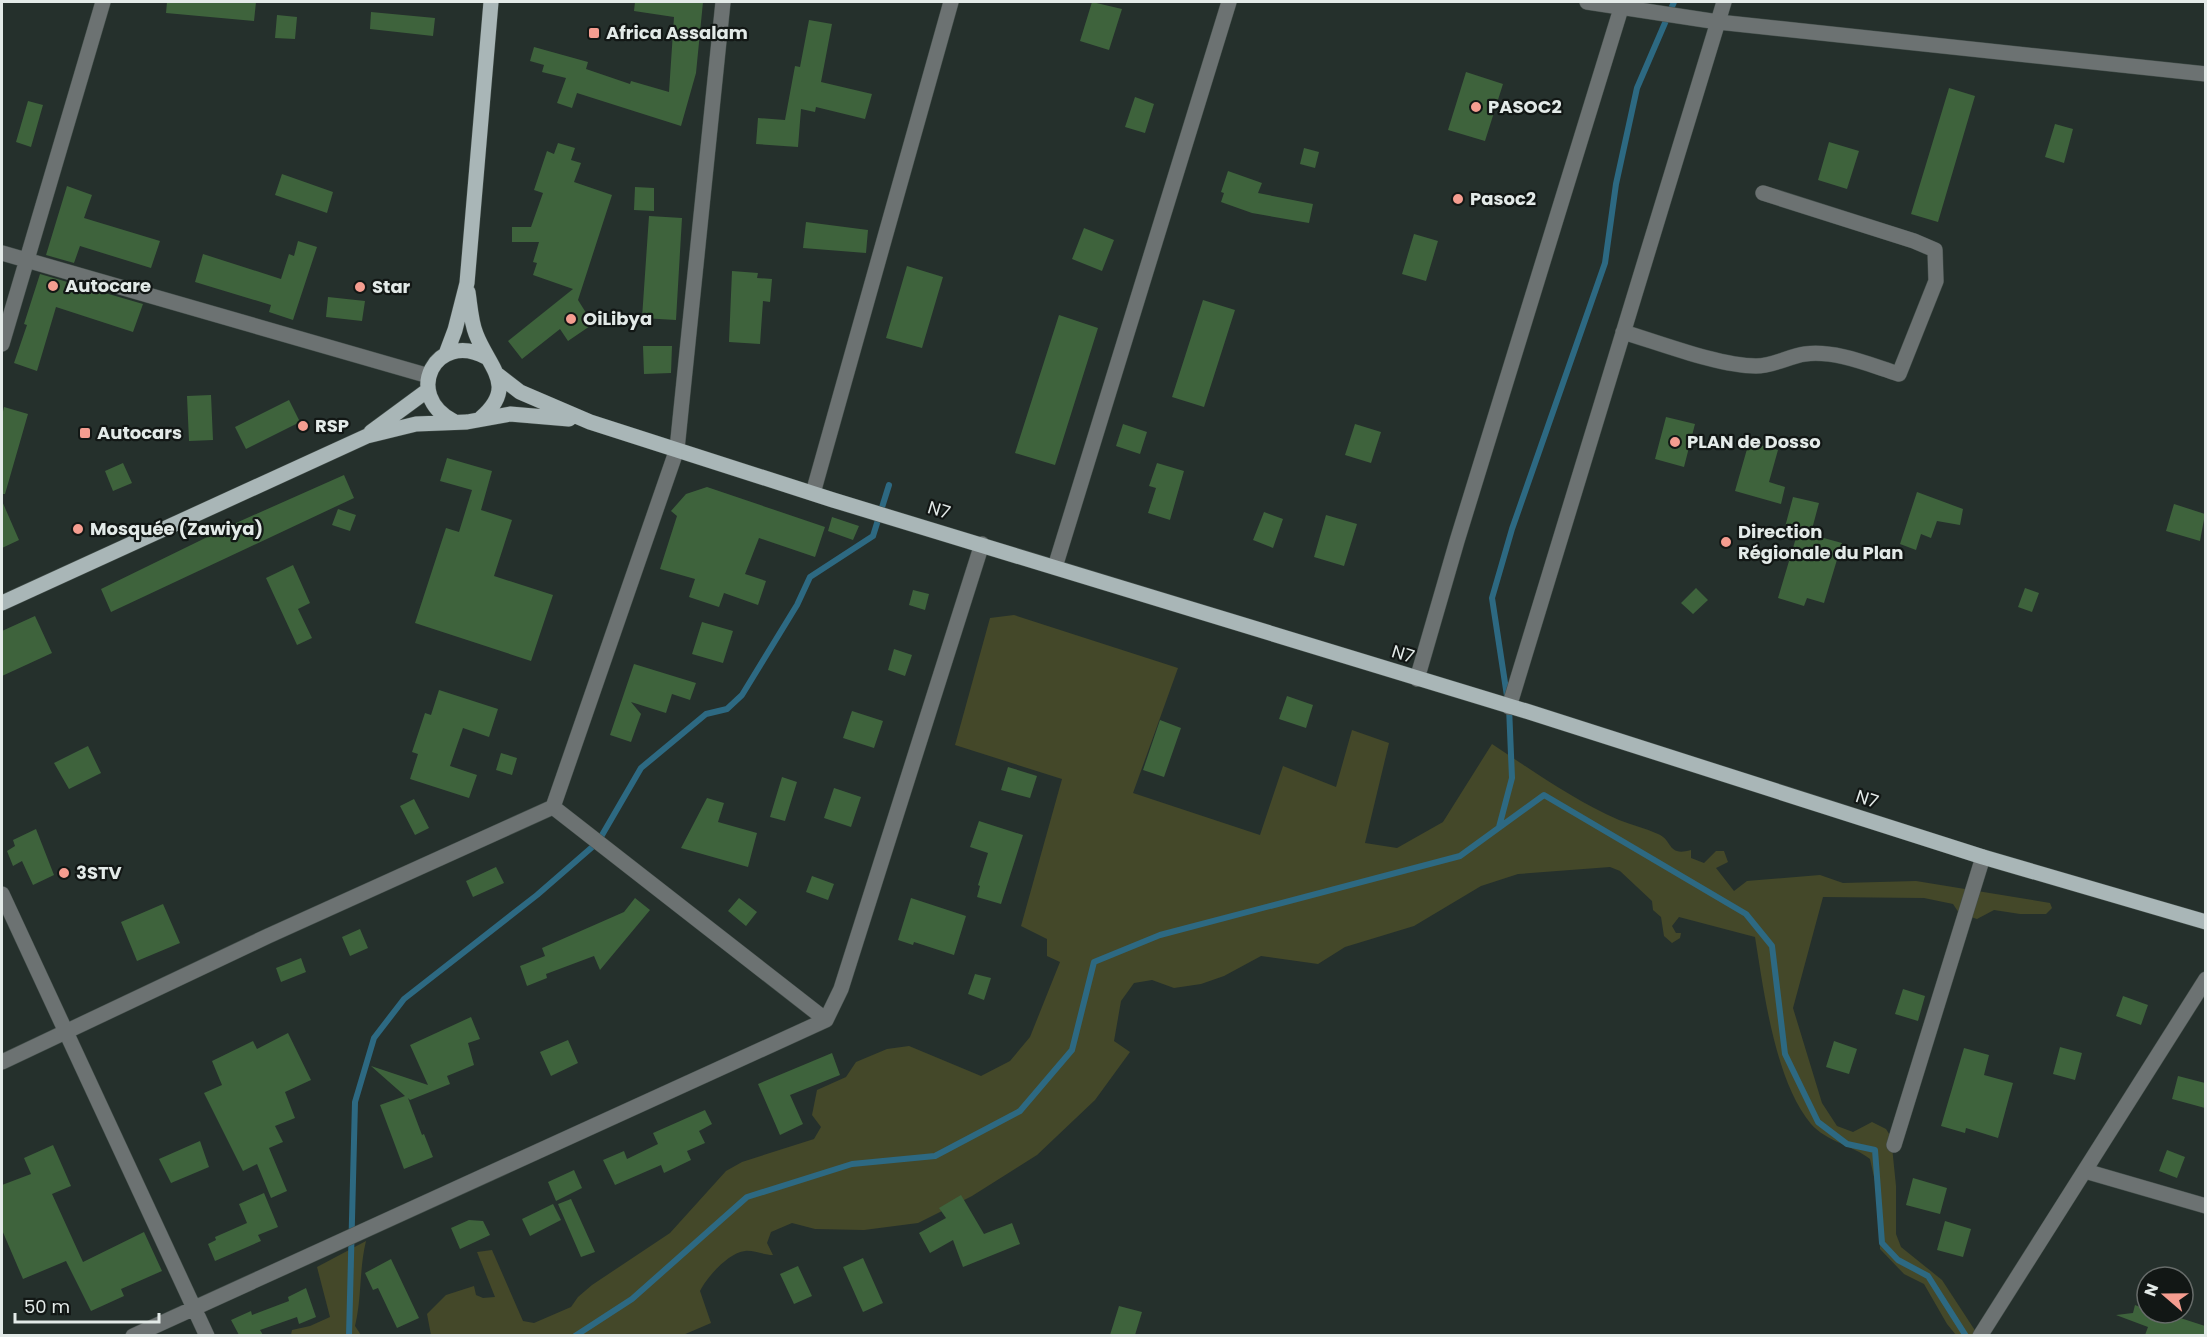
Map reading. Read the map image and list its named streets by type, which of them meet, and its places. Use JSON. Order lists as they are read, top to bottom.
{
  "streets": {
    "main road": ["N7"]
  },
  "places": {
    "transit": ["Africa Assalam", "Autocars"],
    "other": [
      "PASOC2",
      "Pasoc2",
      "Autocare",
      "Star",
      "OiLibya",
      "RSP",
      "PLAN de Dosso",
      "Mosquée (Zawiya)",
      "Direction Régionale du Plan",
      "3STV"
    ]
  },
  "scale_bar": "50 m",
  "north": "left"
}
